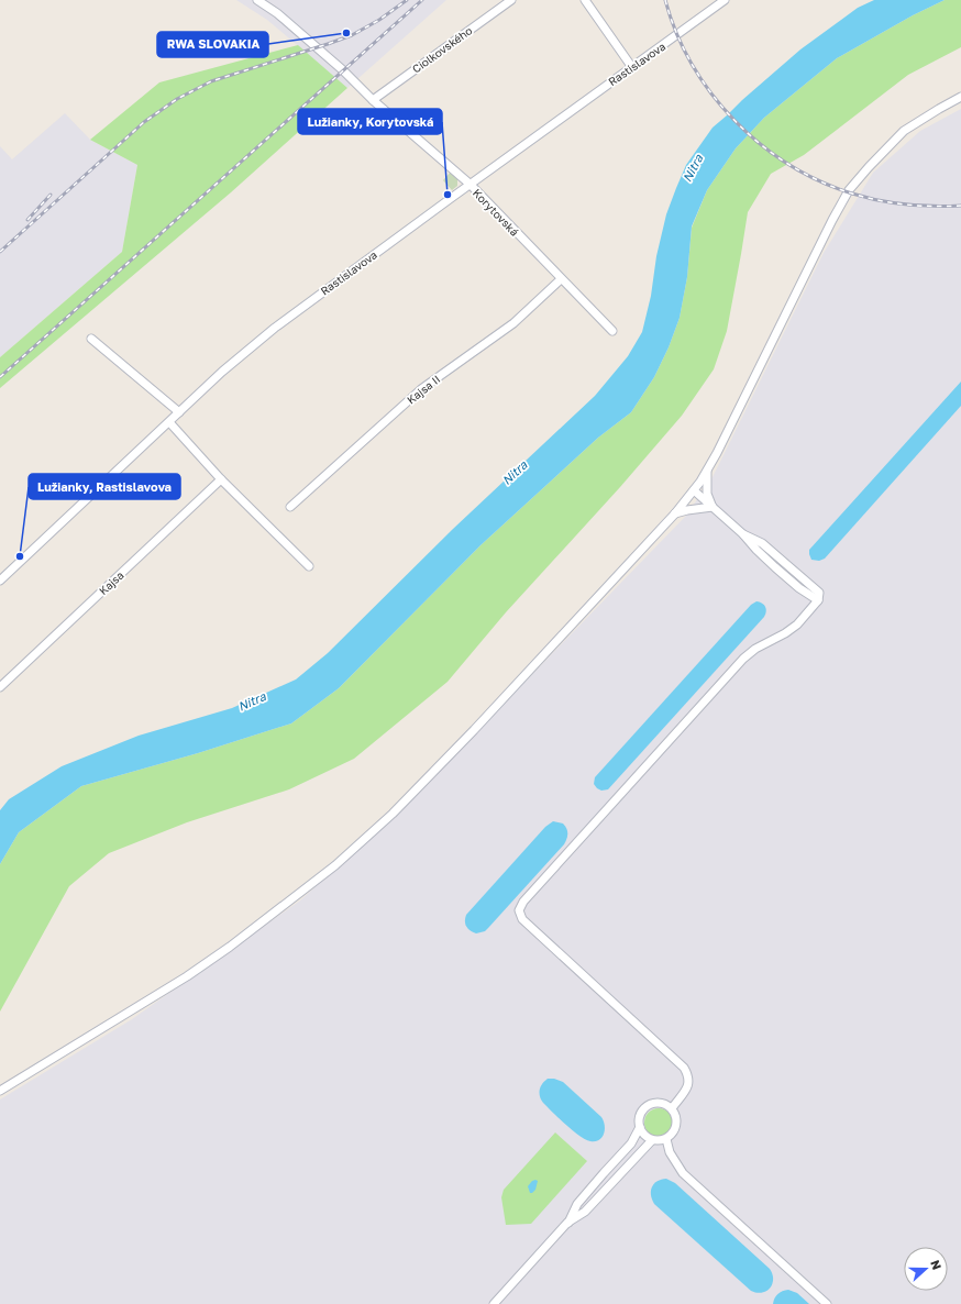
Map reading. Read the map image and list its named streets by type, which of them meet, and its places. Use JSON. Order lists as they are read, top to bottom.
{
  "streets": {
    "street": [
      "Ciolkovského",
      "Rastislavova",
      "Korytovská",
      "Kajsa II",
      "Kajsa"
    ]
  },
  "crossings": [
    ["Ciolkovského", "Korytovská"],
    ["Rastislavova", "Korytovská"],
    ["Korytovská", "Kajsa II"]
  ],
  "water": ["Nitra"],
  "places": ["RWA SLOVAKIA", "Lužianky, Korytovská", "Lužianky, Rastislavova"],
  "north": "right"
}
